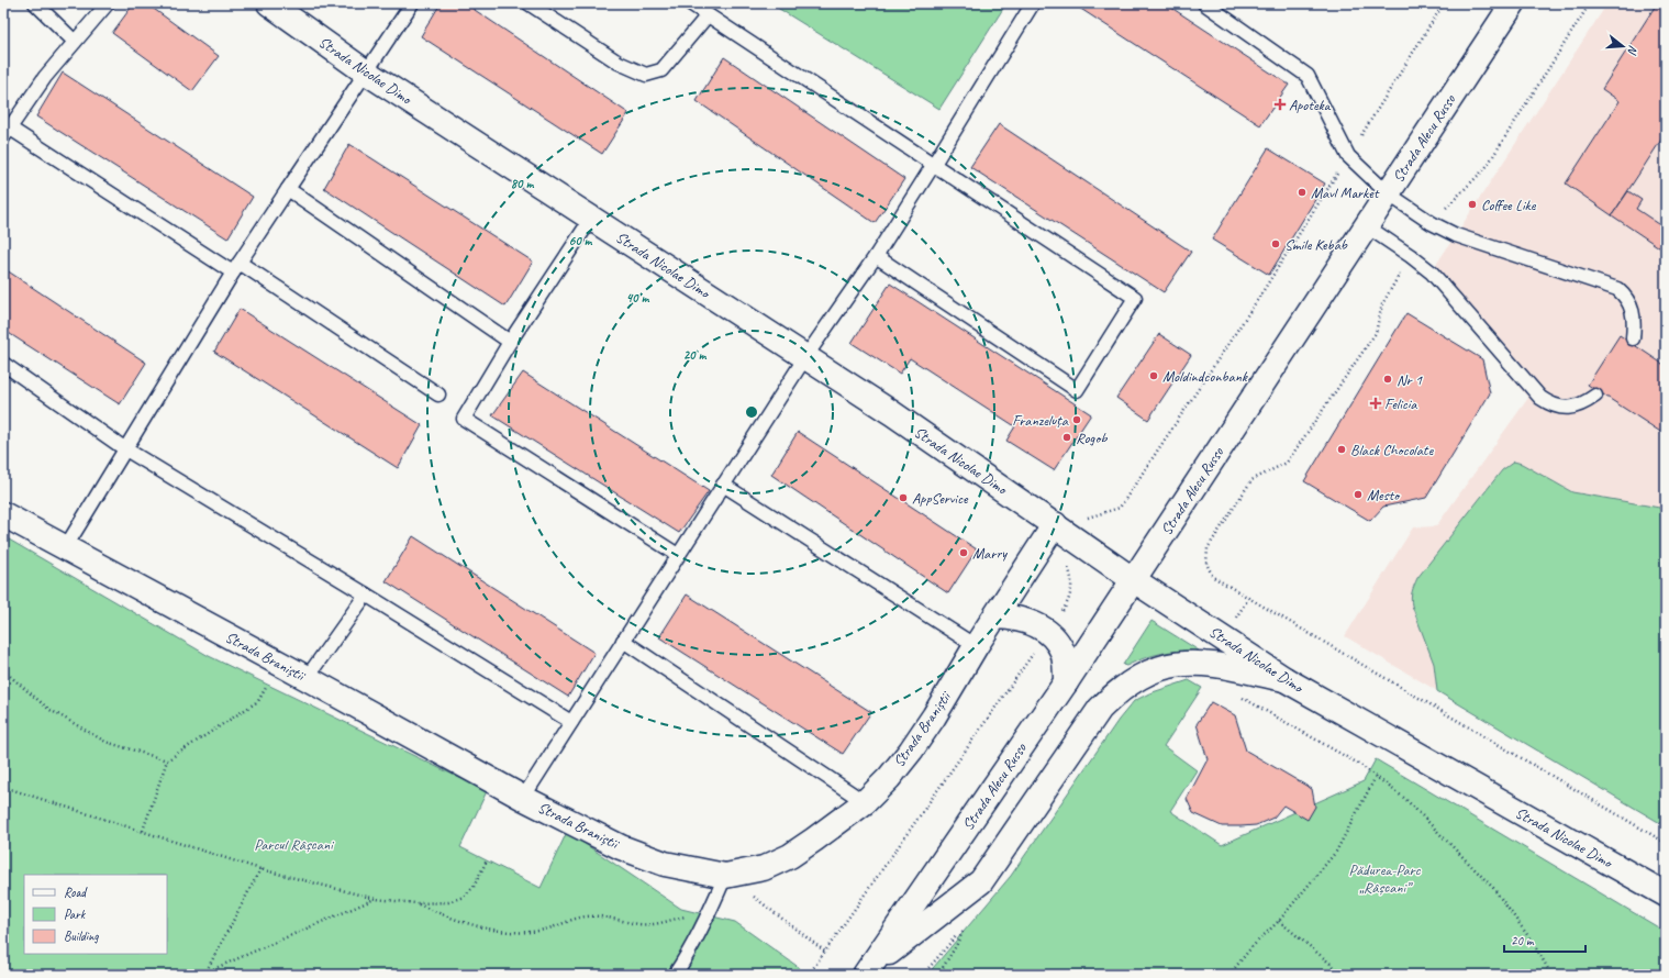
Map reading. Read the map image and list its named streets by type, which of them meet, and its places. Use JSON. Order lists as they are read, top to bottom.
{
  "streets": {
    "main road": ["Strada Nicolae Dimo", "Strada Alecu Russo", "Strada Braniștii"]
  },
  "crossings": [
    ["Strada Nicolae Dimo", "Strada Alecu Russo"],
    ["Strada Nicolae Dimo", "Strada Braniștii"]
  ],
  "parks": ["Parcul Râșcani", "Pădurea-Parc „Râșcani”"],
  "places": {
    "health": ["Apoteka", "Felicia"],
    "other": [
      "Mavl Market",
      "Coffee Like",
      "Smile Kebab",
      "Moldindconbank",
      "Nr 1",
      "Franzeluța",
      "Rogob",
      "Black Chocolate",
      "Mesto",
      "AppService",
      "Marry"
    ]
  },
  "legend": ["Road", "Park", "Building"],
  "scale_bar": "20 m",
  "north": "right",
  "rings": [
    "80 m",
    "60 m",
    "40 m",
    "20 m"
  ]
}
